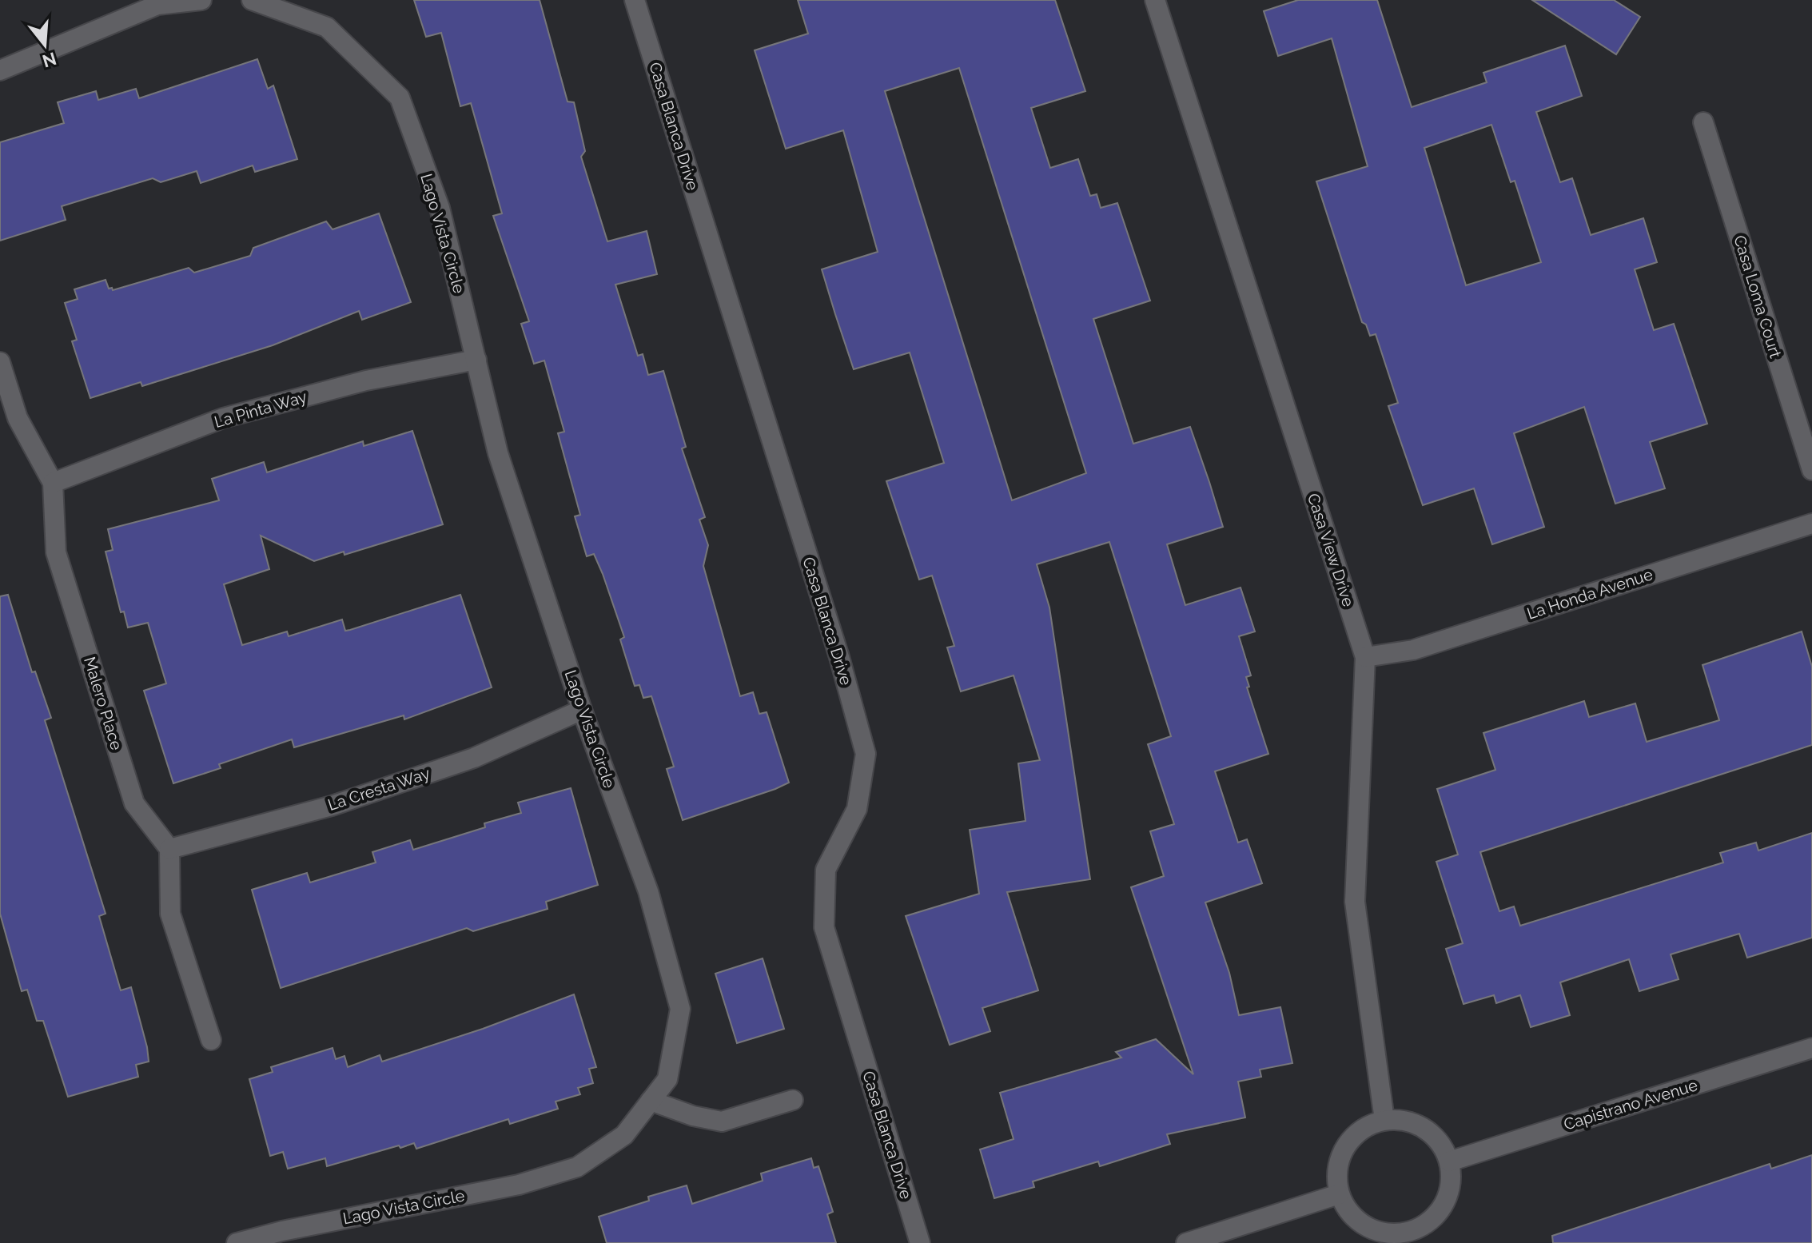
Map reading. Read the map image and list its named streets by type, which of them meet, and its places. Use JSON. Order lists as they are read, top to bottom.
{
  "streets": {
    "street": [
      "Casa Blanca Drive",
      "Lago Vista Circle",
      "Casa Loma Court",
      "La Pinta Way",
      "Casa View Drive",
      "La Honda Avenue",
      "Malero Place",
      "La Cresta Way",
      "Capistrano Avenue"
    ]
  },
  "crossings": [
    ["Lago Vista Circle", "La Pinta Way"],
    ["Lago Vista Circle", "La Cresta Way"],
    ["La Pinta Way", "Malero Place"],
    ["Casa View Drive", "La Honda Avenue"],
    ["Casa View Drive", "Capistrano Avenue"],
    ["Malero Place", "La Cresta Way"]
  ],
  "north": "bottom"
}
